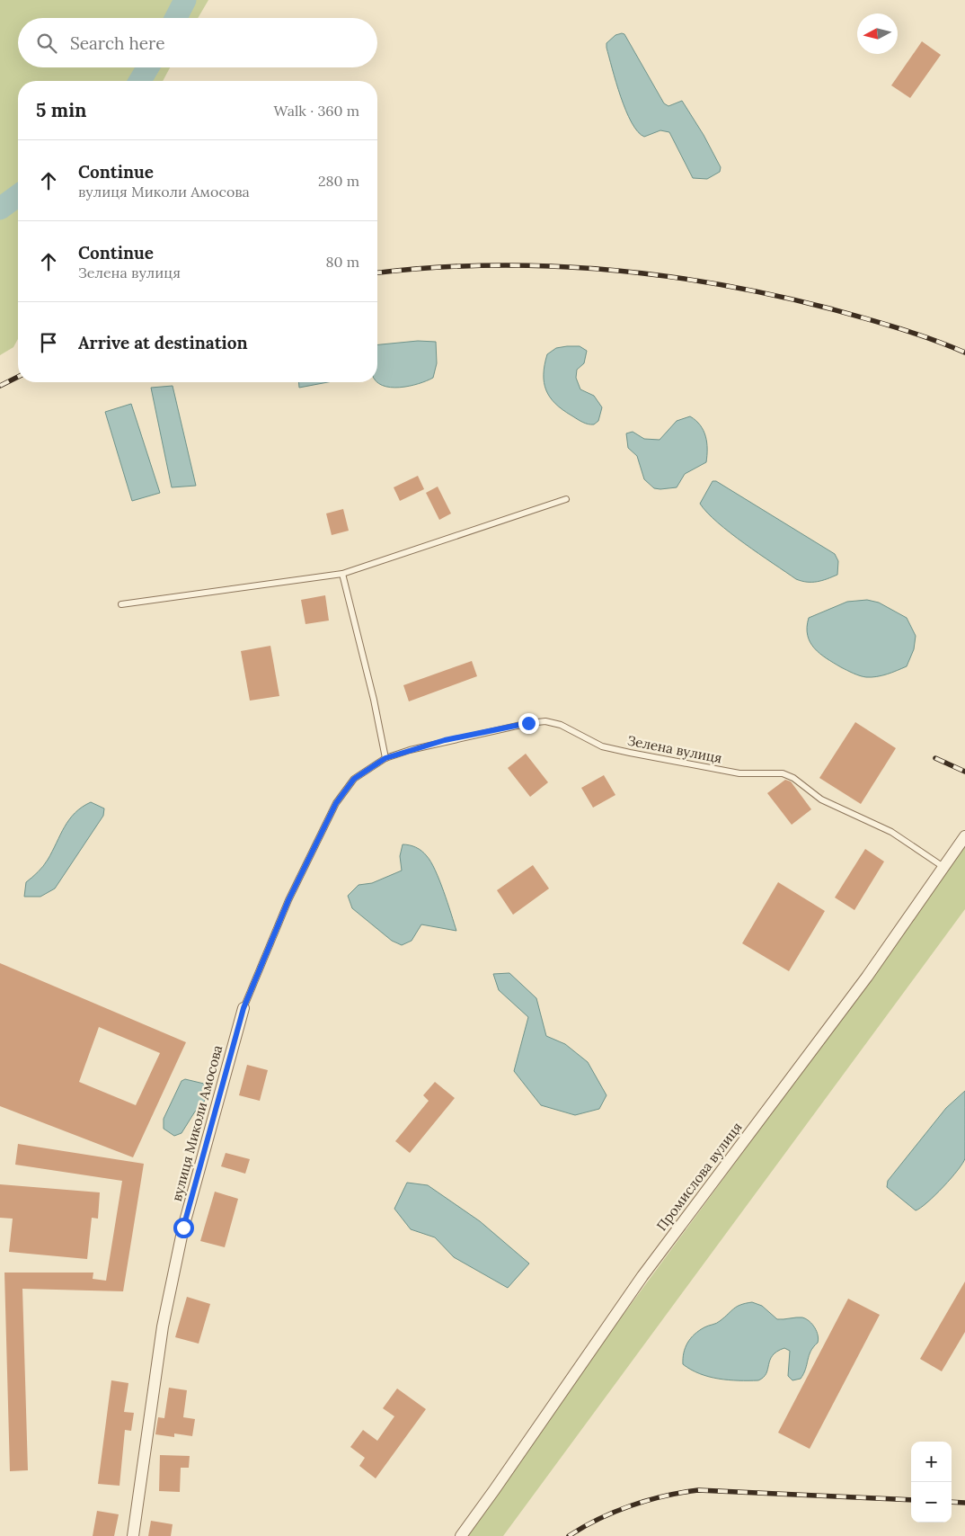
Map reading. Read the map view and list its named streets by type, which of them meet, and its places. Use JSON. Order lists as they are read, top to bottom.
{
  "streets": {
    "street": ["вулиця Миколи Амосова", "Промислова вулиця"],
    "lane": ["Зелена вулиця"]
  },
  "crossings": [
    ["Зелена вулиця", "вулиця Миколи Амосова"],
    ["Зелена вулиця", "Промислова вулиця"]
  ],
  "north": "left",
  "page": {
    "search": "Search here",
    "heading": ["5 min", "Walk · 360 m"],
    "list": [
      ["Continue", "вулиця Миколи Амосова", "280 m"],
      ["Continue", "Зелена вулиця", "80 m"],
      "Arrive at destination"
    ],
    "map_buttons": ["+", "−"]
  }
}
